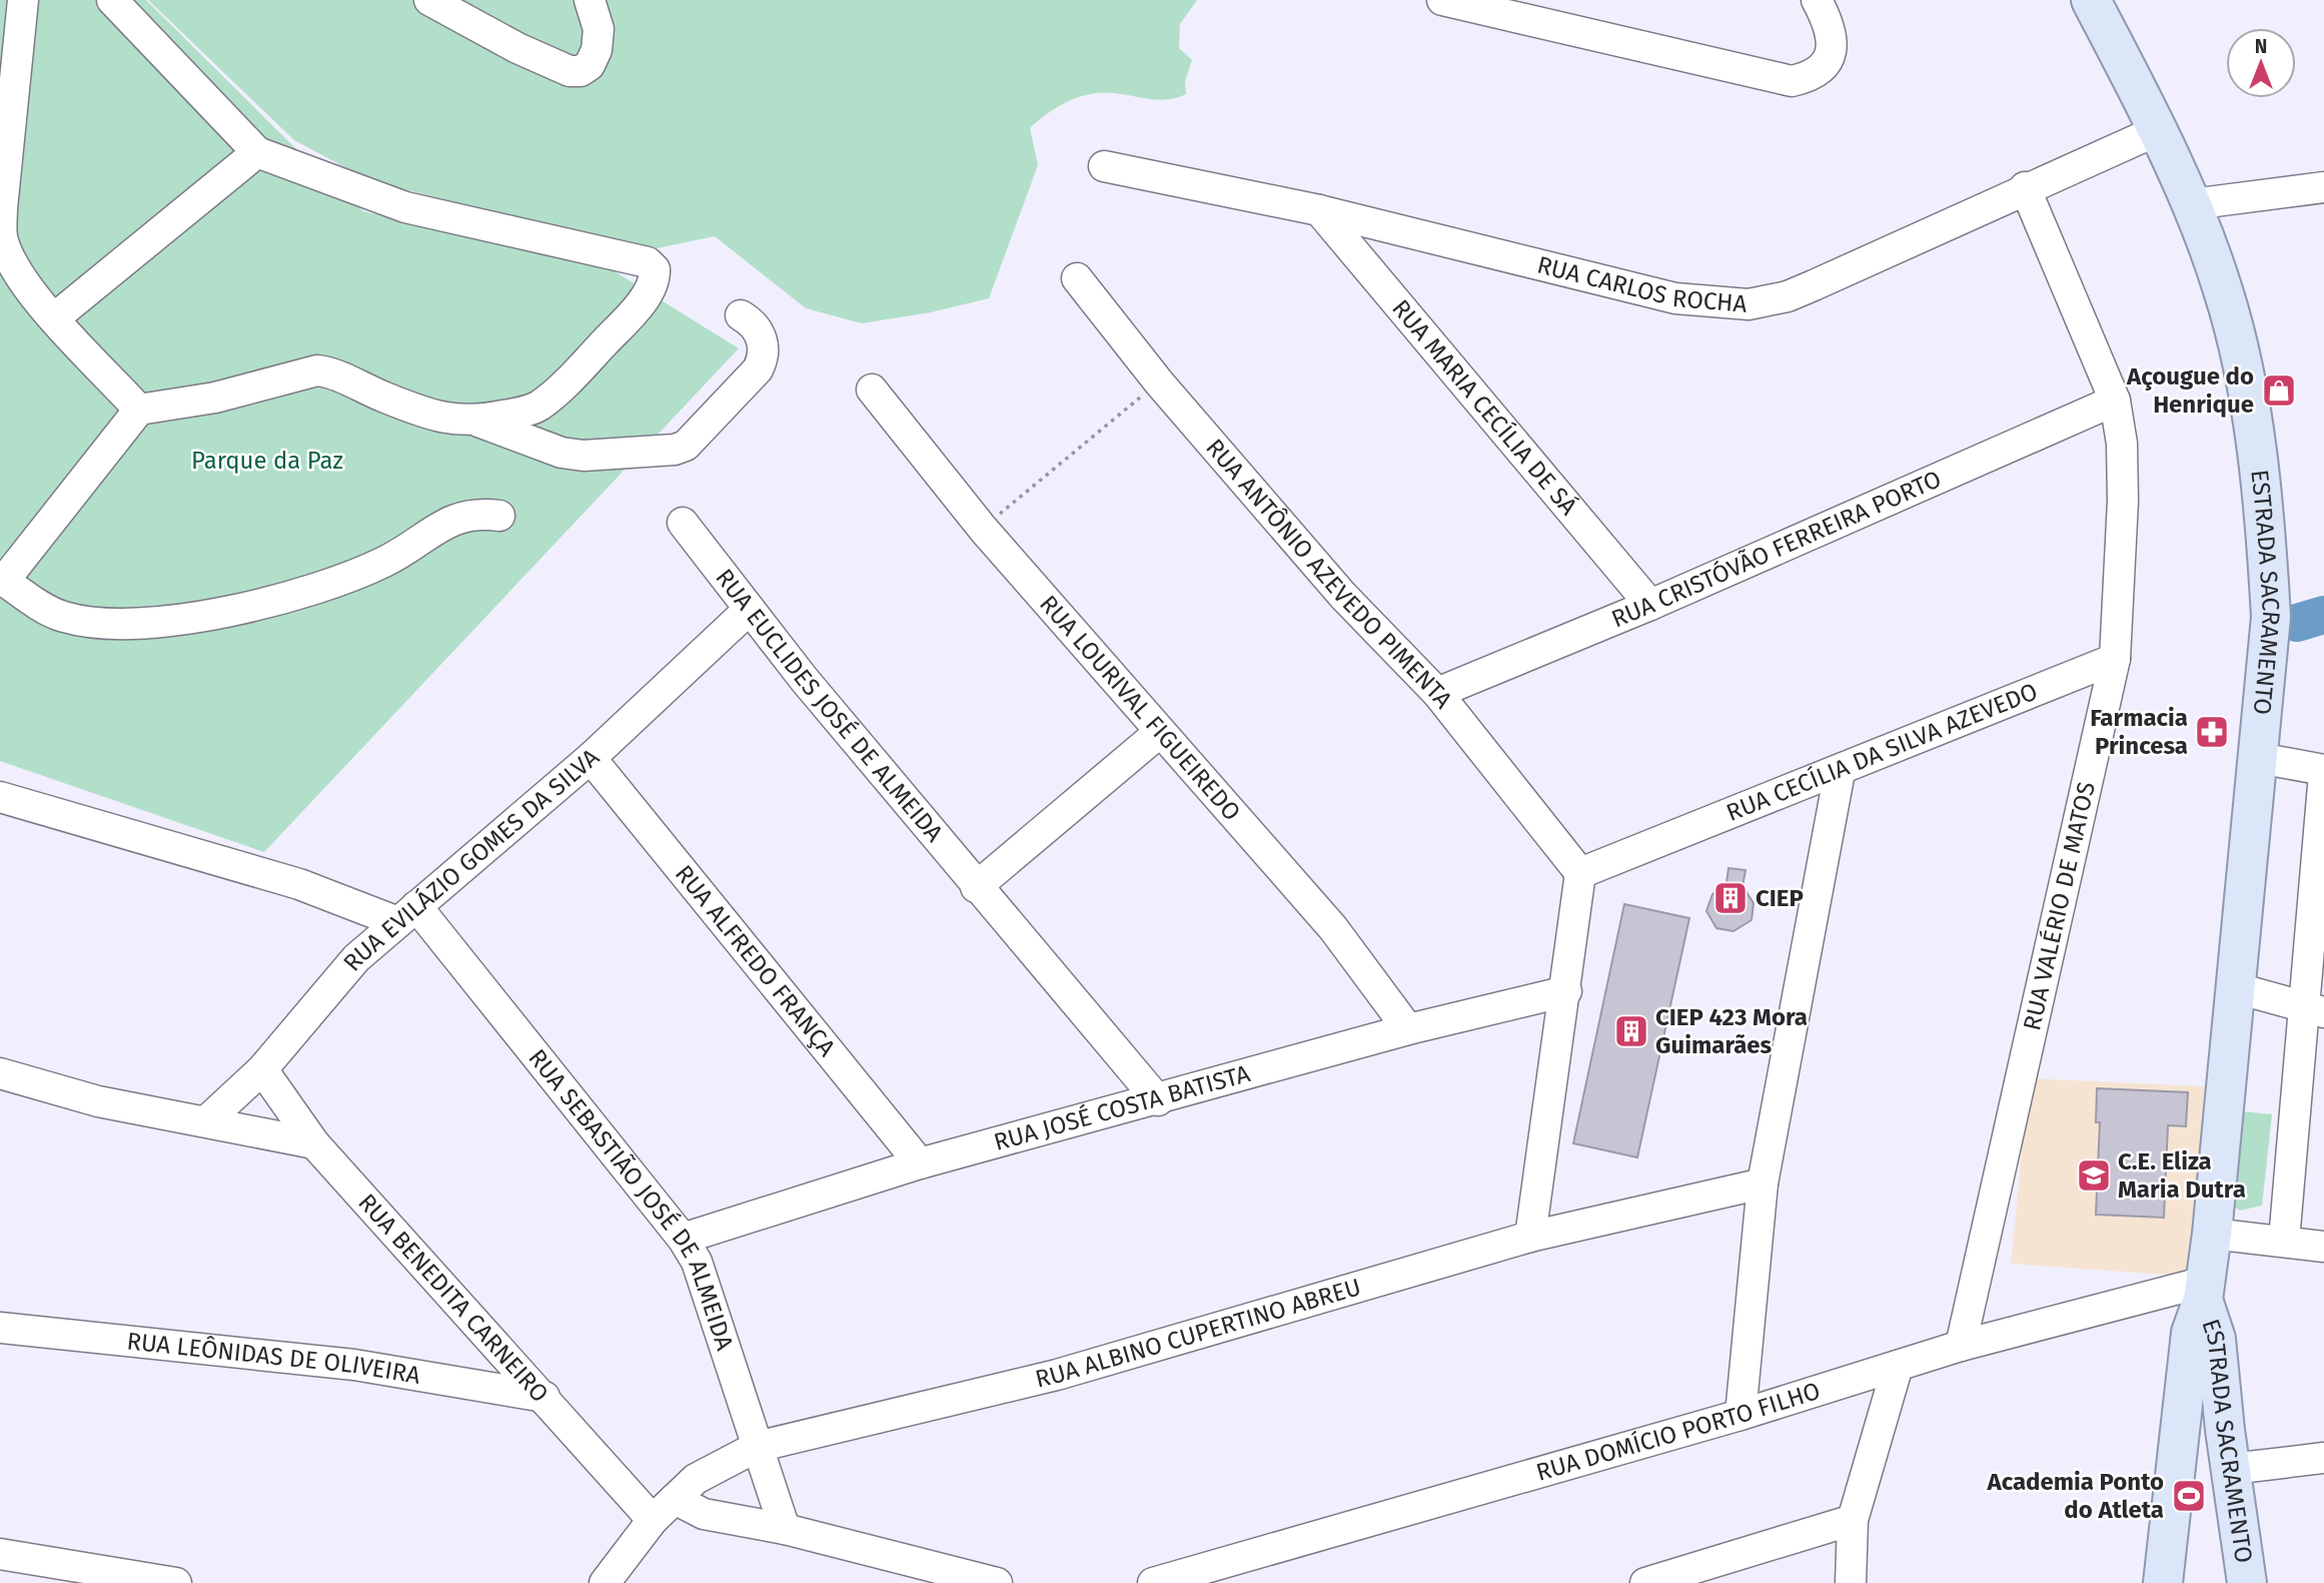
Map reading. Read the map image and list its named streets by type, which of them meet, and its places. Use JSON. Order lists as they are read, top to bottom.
{
  "streets": {
    "main road": ["ESTRADA SACRAMENTO"],
    "street": [
      "RUA CARLOS ROCHA",
      "RUA MARIA CECÍLIA DE SÁ",
      "RUA CRISTÓVÃO FERREIRA PORTO",
      "RUA ANTÔNIO AZEVEDO PIMENTA",
      "RUA EUCLIDES JOSÉ DE ALMEIDA",
      "RUA LOURIVAL FIGUEIREDO",
      "RUA CECÍLIA DA SILVA AZEVEDO",
      "RUA EVILÁZIO GOMES DA SILVA",
      "RUA VALÉRIO DE MATOS",
      "RUA ALFREDO FRANÇA",
      "RUA JOSÉ COSTA BATISTA",
      "RUA SEBASTIÃO JOSÉ DE ALMEIDA",
      "RUA BENEDITA CARNEIRO",
      "RUA ALBINO CUPERTINO ABREU",
      "RUA LEÔNIDAS DE OLIVEIRA",
      "RUA DOMÍCIO PORTO FILHO"
    ]
  },
  "crossings": [
    ["RUA CARLOS ROCHA", "RUA MARIA CECÍLIA DE SÁ"],
    ["RUA CARLOS ROCHA", "ESTRADA SACRAMENTO"],
    ["RUA CARLOS ROCHA", "RUA VALÉRIO DE MATOS"],
    ["RUA MARIA CECÍLIA DE SÁ", "RUA CRISTÓVÃO FERREIRA PORTO"],
    ["RUA CRISTÓVÃO FERREIRA PORTO", "RUA ANTÔNIO AZEVEDO PIMENTA"],
    ["RUA CRISTÓVÃO FERREIRA PORTO", "RUA VALÉRIO DE MATOS"],
    ["RUA ANTÔNIO AZEVEDO PIMENTA", "RUA CECÍLIA DA SILVA AZEVEDO"],
    ["ESTRADA SACRAMENTO", "RUA DOMÍCIO PORTO FILHO"],
    ["RUA EUCLIDES JOSÉ DE ALMEIDA", "RUA EVILÁZIO GOMES DA SILVA"],
    ["RUA EUCLIDES JOSÉ DE ALMEIDA", "RUA JOSÉ COSTA BATISTA"],
    ["RUA LOURIVAL FIGUEIREDO", "RUA JOSÉ COSTA BATISTA"],
    ["RUA CECÍLIA DA SILVA AZEVEDO", "RUA VALÉRIO DE MATOS"],
    ["RUA EVILÁZIO GOMES DA SILVA", "RUA ALFREDO FRANÇA"],
    ["RUA EVILÁZIO GOMES DA SILVA", "RUA SEBASTIÃO JOSÉ DE ALMEIDA"],
    ["RUA EVILÁZIO GOMES DA SILVA", "RUA BENEDITA CARNEIRO"],
    ["RUA VALÉRIO DE MATOS", "RUA DOMÍCIO PORTO FILHO"],
    ["RUA ALFREDO FRANÇA", "RUA JOSÉ COSTA BATISTA"],
    ["RUA JOSÉ COSTA BATISTA", "RUA SEBASTIÃO JOSÉ DE ALMEIDA"],
    ["RUA SEBASTIÃO JOSÉ DE ALMEIDA", "RUA ALBINO CUPERTINO ABREU"],
    ["RUA BENEDITA CARNEIRO", "RUA ALBINO CUPERTINO ABREU"],
    ["RUA BENEDITA CARNEIRO", "RUA LEÔNIDAS DE OLIVEIRA"]
  ],
  "parks": ["Parque da Paz"],
  "places": {
    "shop": ["Açougue do Henrique"],
    "pharmacy": ["Farmacia Princesa"],
    "building": ["CIEP", "CIEP 423 Mora Guimarães"],
    "school or university": ["C.E. Eliza Maria Dutra"],
    "sports": ["Academia Ponto do Atleta"]
  },
  "north": "top"
}
